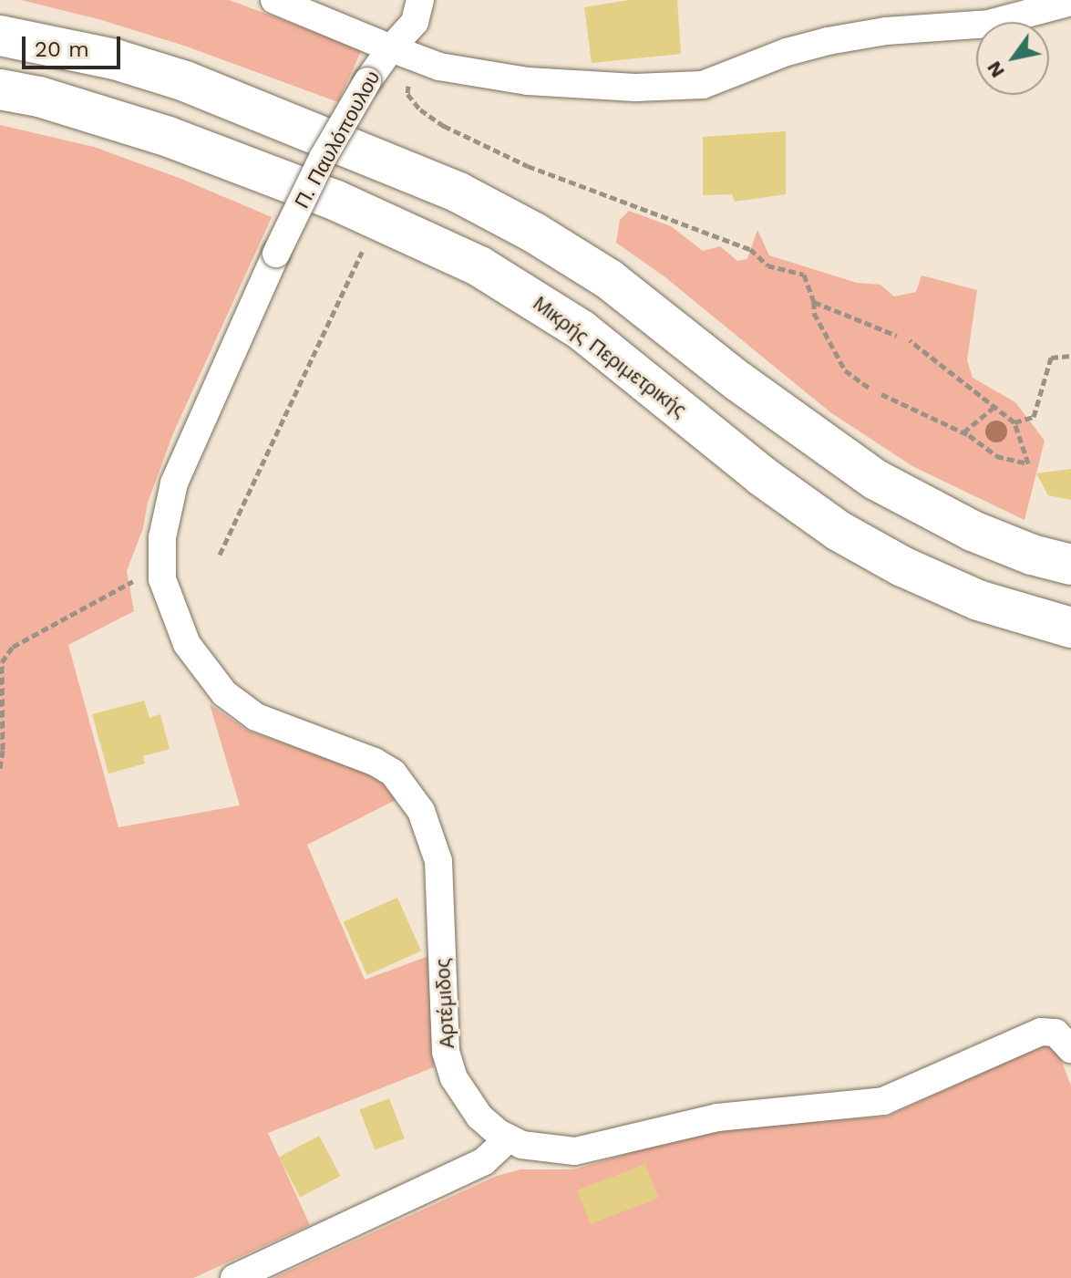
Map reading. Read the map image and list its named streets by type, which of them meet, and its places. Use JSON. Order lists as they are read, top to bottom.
{
  "streets": {
    "main road": ["Μικρής Περιμετρικής"],
    "street": ["Π. Παυλόπουλου", "Αρτέμιδος"]
  },
  "crossings": [
    ["Π. Παυλόπουλου", "Αρτέμιδος"]
  ],
  "scale_bar": "20 m",
  "north": "bottom left"
}
